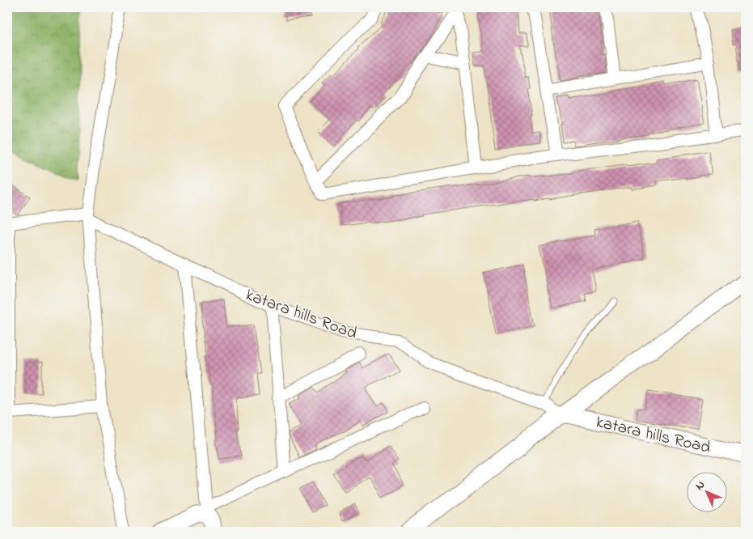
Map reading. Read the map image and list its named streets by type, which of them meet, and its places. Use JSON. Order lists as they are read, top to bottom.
{
  "streets": {
    "main road": ["katara hills Road"]
  },
  "north": "top left"
}
